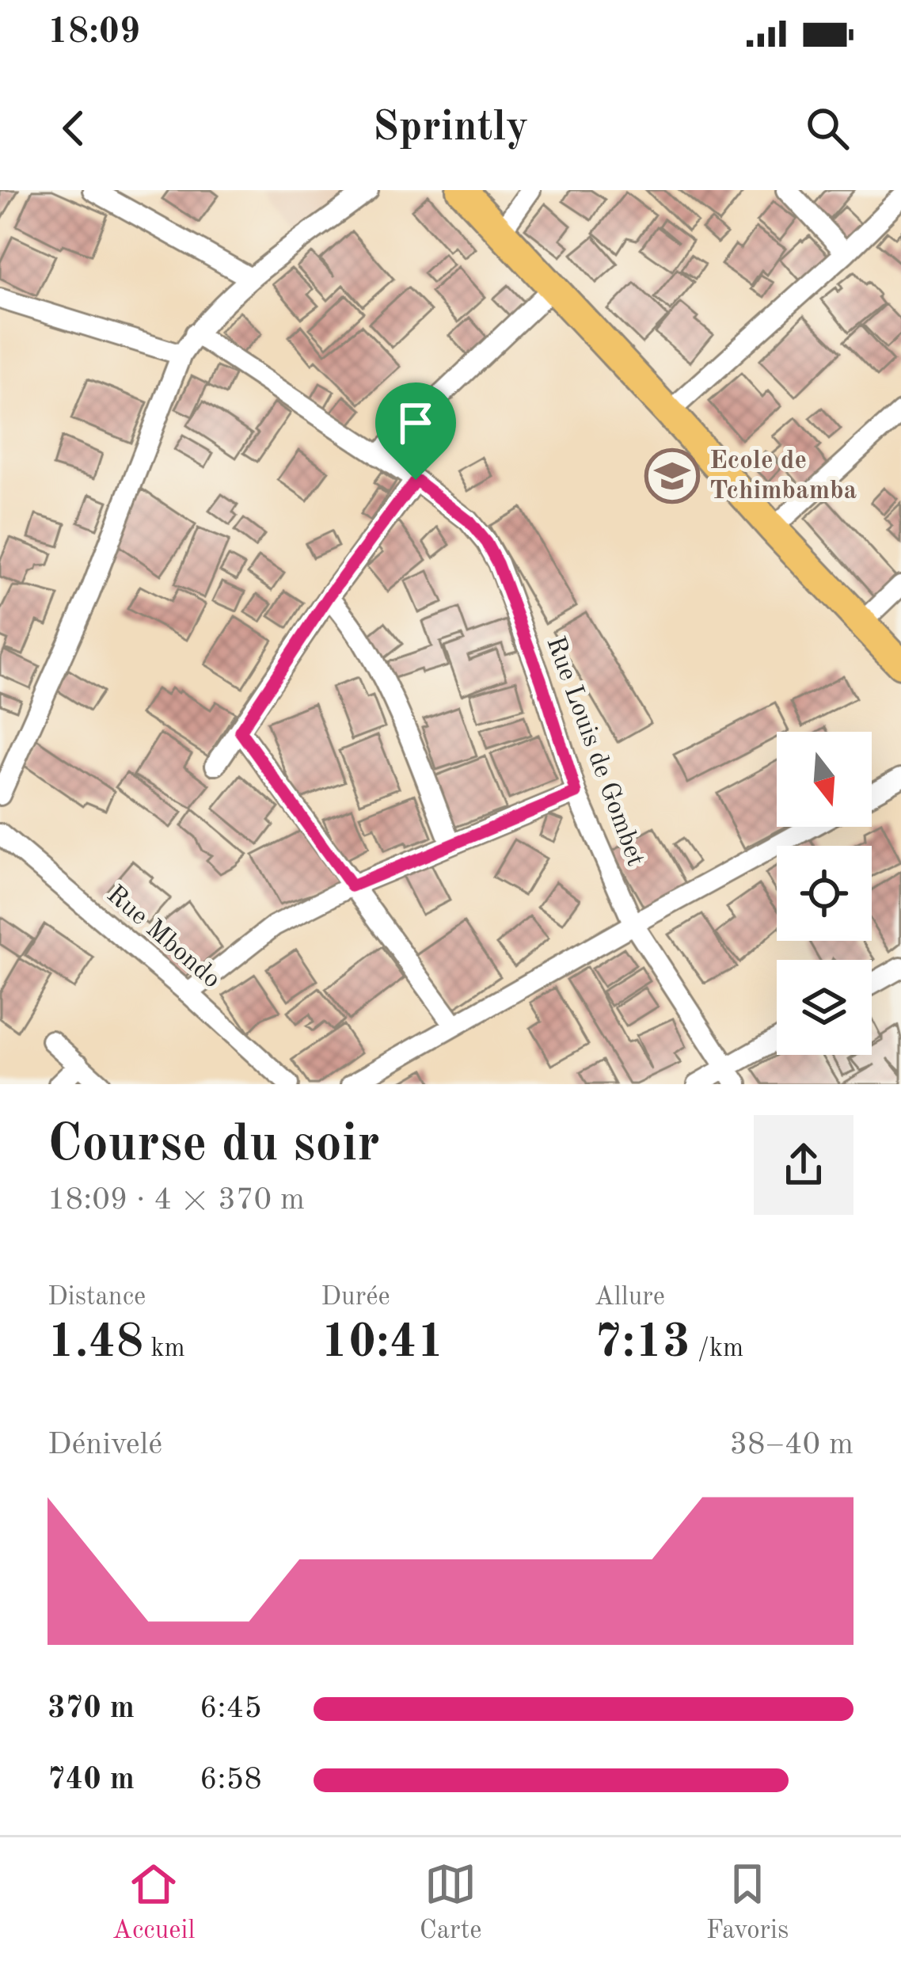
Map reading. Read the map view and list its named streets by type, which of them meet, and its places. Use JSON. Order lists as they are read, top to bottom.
{
  "streets": {
    "street": ["Rue Louis de Gombet", "Rue Mbondo"]
  },
  "places": {
    "school or university": ["Ecole de Tchimbamba"]
  },
  "north": "bottom",
  "page": {
    "status": "18:09",
    "header": "Sprintly",
    "heading": ["Course du soir", "18:09 · 4 × 370 m"],
    "stats": [
      ["Distance", "1.48 km"],
      ["Durée", "10:41"],
      ["Allure", "7:13 /km"]
    ],
    "chart": ["Dénivelé", "38–40 m"],
    "list": [
      {
        "name": "370 m",
        "note": "6:45"
      },
      {
        "name": "740 m",
        "note": "6:58"
      }
    ],
    "tabs": ["Accueil", "Carte", "Favoris"]
  }
}
